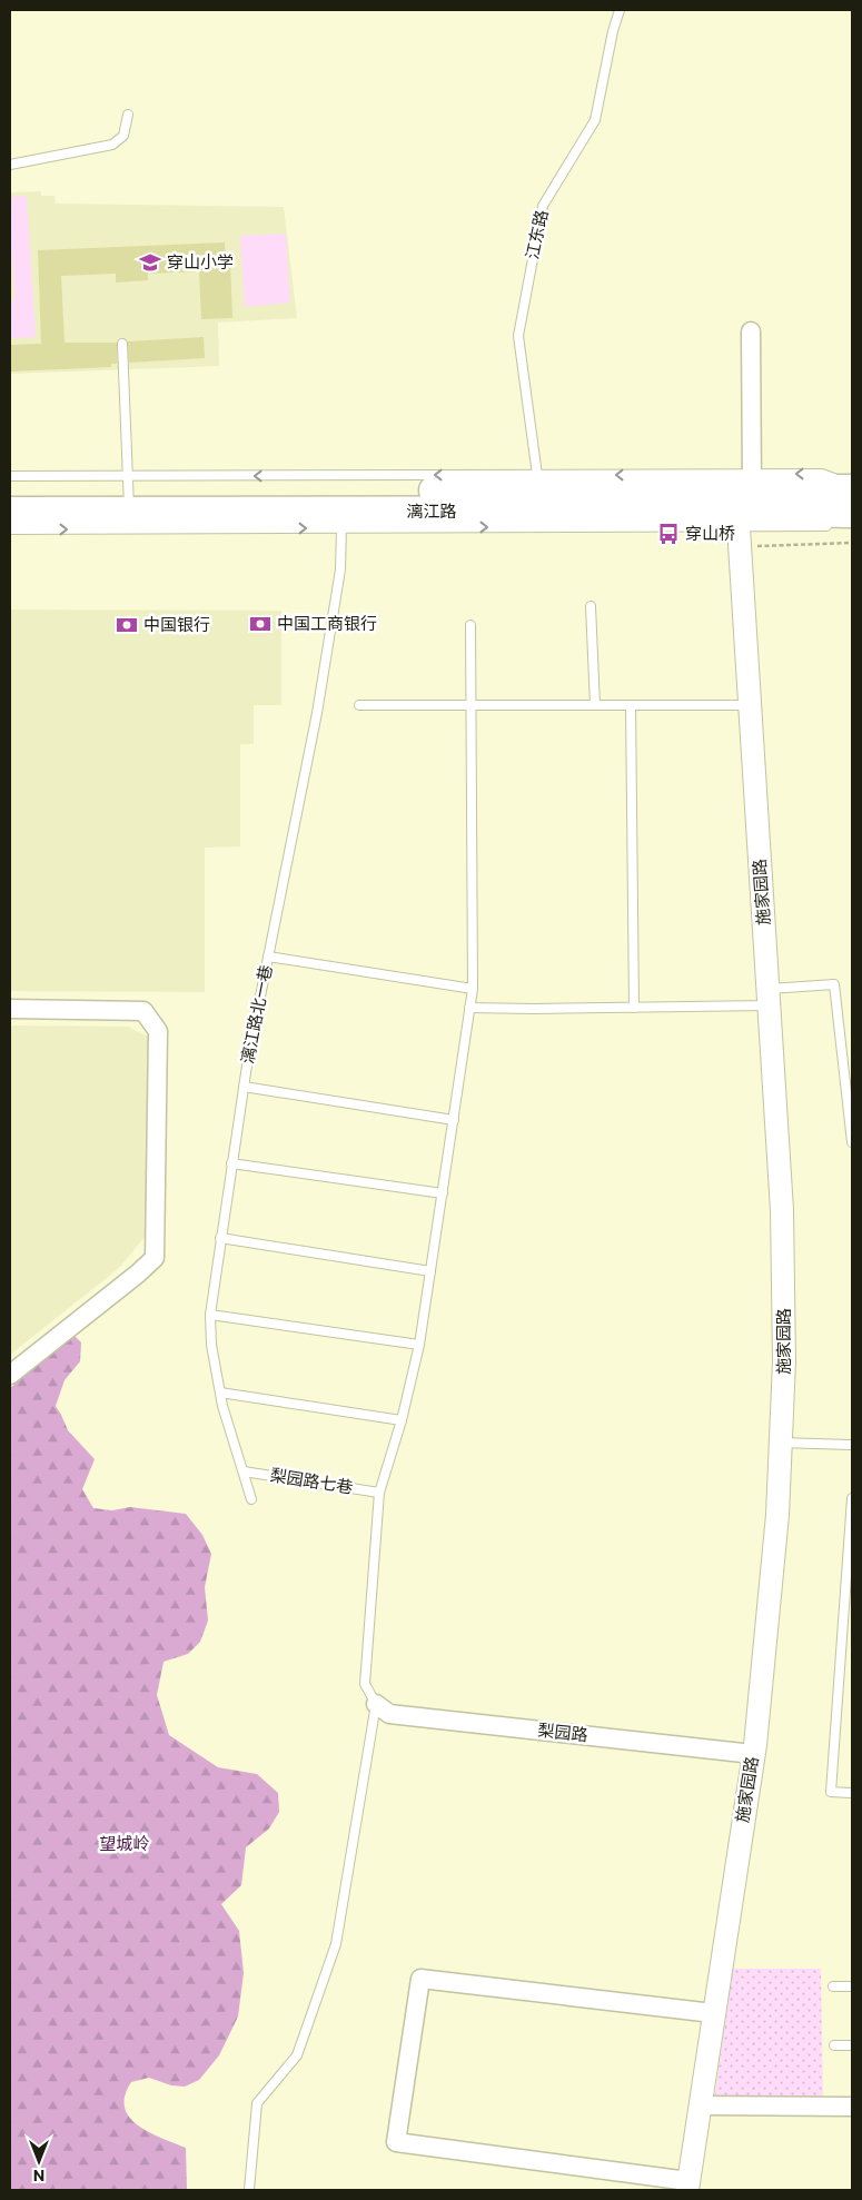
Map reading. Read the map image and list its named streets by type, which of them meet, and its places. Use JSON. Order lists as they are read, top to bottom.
{
  "streets": {
    "highway": ["漓江路"],
    "street": ["施家园路", "梨园路"],
    "lane": ["江东路", "漓江路北一巷", "梨园路七巷"]
  },
  "crossings": [
    ["漓江路", "施家园路"],
    ["施家园路", "梨园路"],
    ["漓江路北一巷", "梨园路七巷"]
  ],
  "parks": ["望城岭"],
  "places": {
    "school or university": ["穿山小学"],
    "bus stop": ["穿山桥"],
    "bank": ["中国工商银行", "中国银行"]
  },
  "north": "bottom"
}
